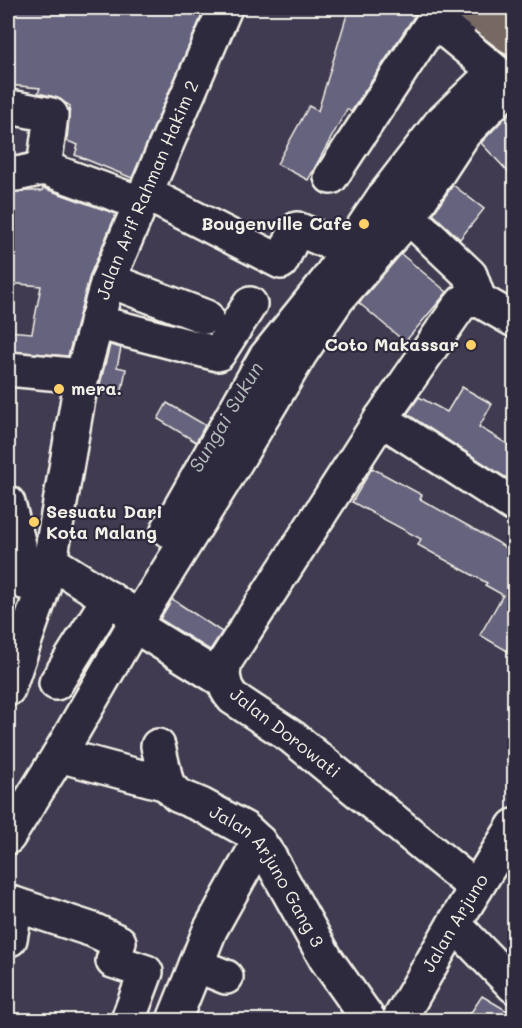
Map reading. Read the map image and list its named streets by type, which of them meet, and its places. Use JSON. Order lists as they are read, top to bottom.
{
  "streets": {
    "street": [
      "Jalan Arif Rahman Hakim 2",
      "Jalan Dorowati",
      "Jalan Arjuno Gang 3",
      "Jalan Arjuno"
    ]
  },
  "crossings": [
    ["Jalan Dorowati", "Jalan Arjuno"]
  ],
  "water": ["Sungai Sukun"],
  "places": [
    "Bougenville Cafe",
    "Coto Makassar",
    "mera.",
    "Sesuatu Dari Kota Malang"
  ]
}
